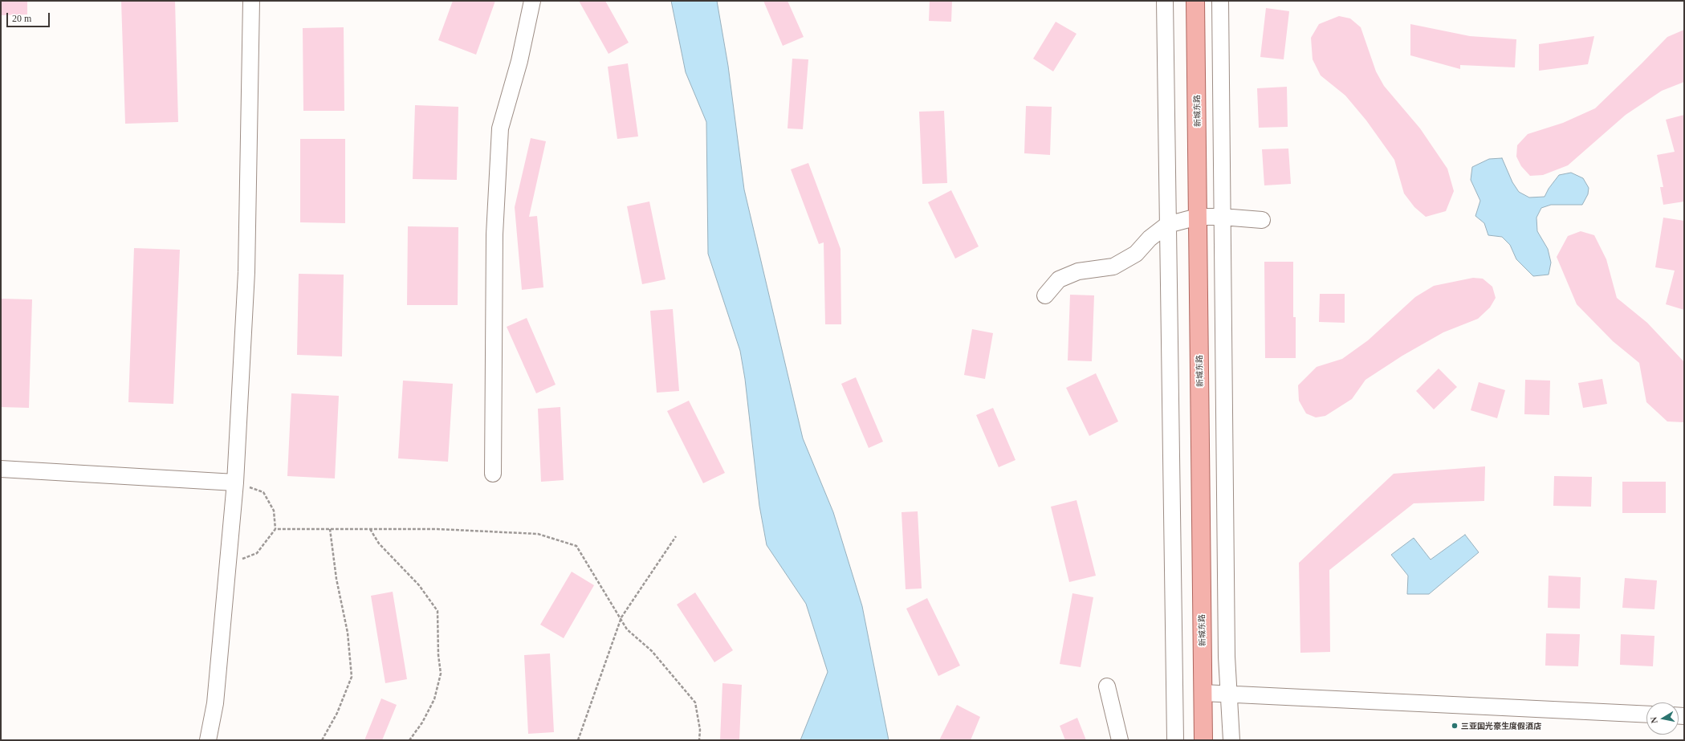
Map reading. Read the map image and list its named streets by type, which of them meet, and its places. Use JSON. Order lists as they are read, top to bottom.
{
  "streets": {
    "main road": ["新城东路"]
  },
  "places": ["三亚国光豪生度假酒店"],
  "scale_bar": "20 m",
  "north": "left"
}
